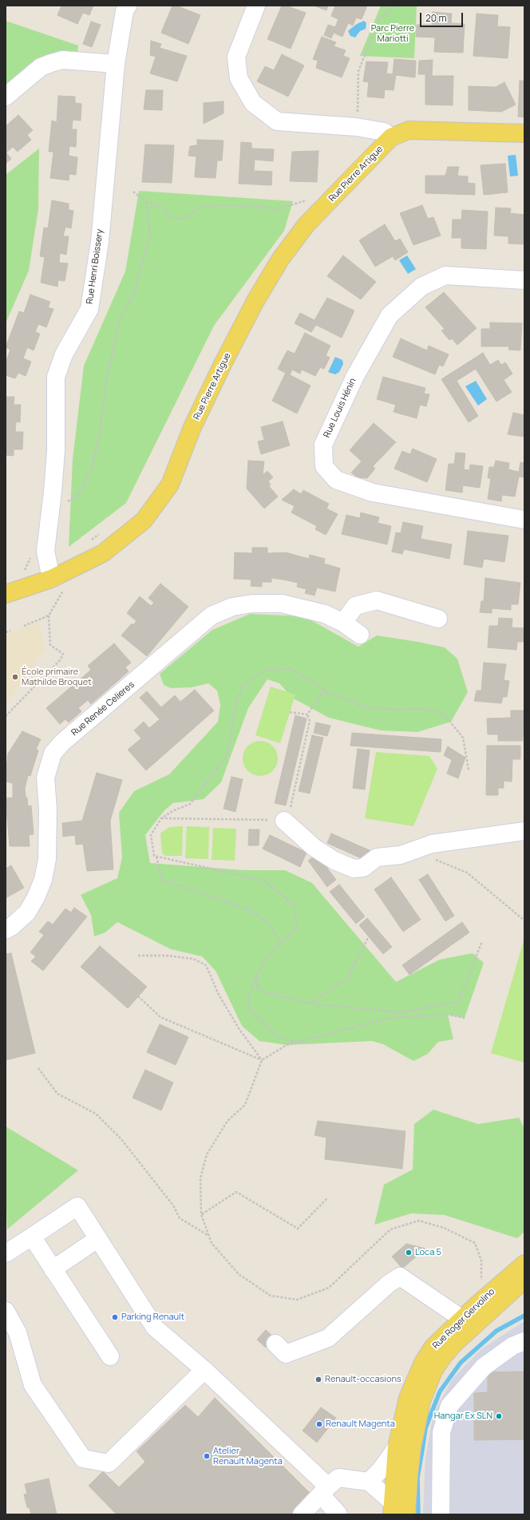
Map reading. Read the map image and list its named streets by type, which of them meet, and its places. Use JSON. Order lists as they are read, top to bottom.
{
  "streets": {
    "main road": ["Rue Pierre Artigue", "Rue Roger Gervolino"],
    "street": ["Rue Henri Boissery", "Rue Louis Hénin", "Rue Renée Celieres"]
  },
  "crossings": [
    ["Rue Pierre Artigue", "Rue Henri Boissery"]
  ],
  "parks": ["Parc Pierre Mariotti"],
  "places": [
    "École primaire Mathilde Broquet",
    "Loca 5",
    "Parking Renault",
    "Renault-occasions",
    "Hangar Ex SLN",
    "Renault Magenta",
    "Atelier Renault Magenta"
  ],
  "scale_bar": "20 m"
}
